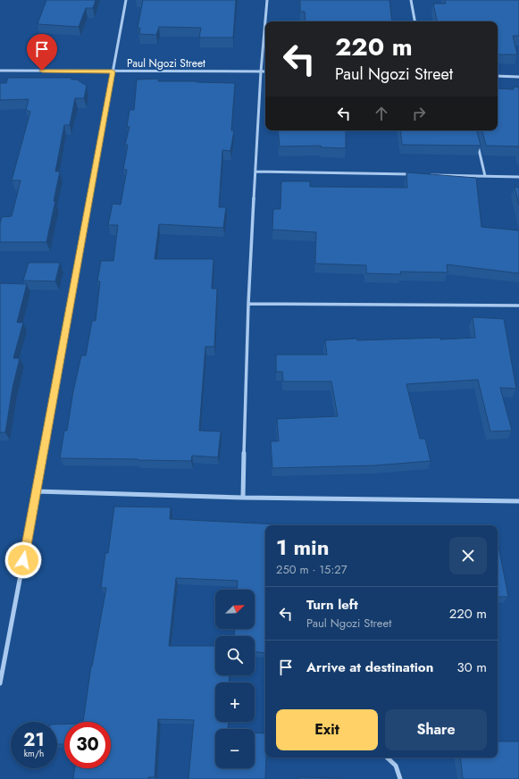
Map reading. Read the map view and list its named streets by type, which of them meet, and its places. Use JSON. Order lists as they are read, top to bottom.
{
  "streets": {
    "street": ["Paul Ngozi Street"]
  },
  "north": "top right",
  "page": {
    "turn": ["220 m", "Paul Ngozi Street"],
    "heading": ["1 min", "250 m · 15:27"],
    "list": [
      {
        "name": "Turn left",
        "note": "Paul Ngozi Street",
        "value": "220 m"
      },
      {
        "name": "Arrive at destination",
        "value": "30 m"
      }
    ],
    "map_buttons": ["+", "−"],
    "buttons": ["Exit", "Share"],
    "speed": "21 km/h",
    "limit": "30"
  }
}
